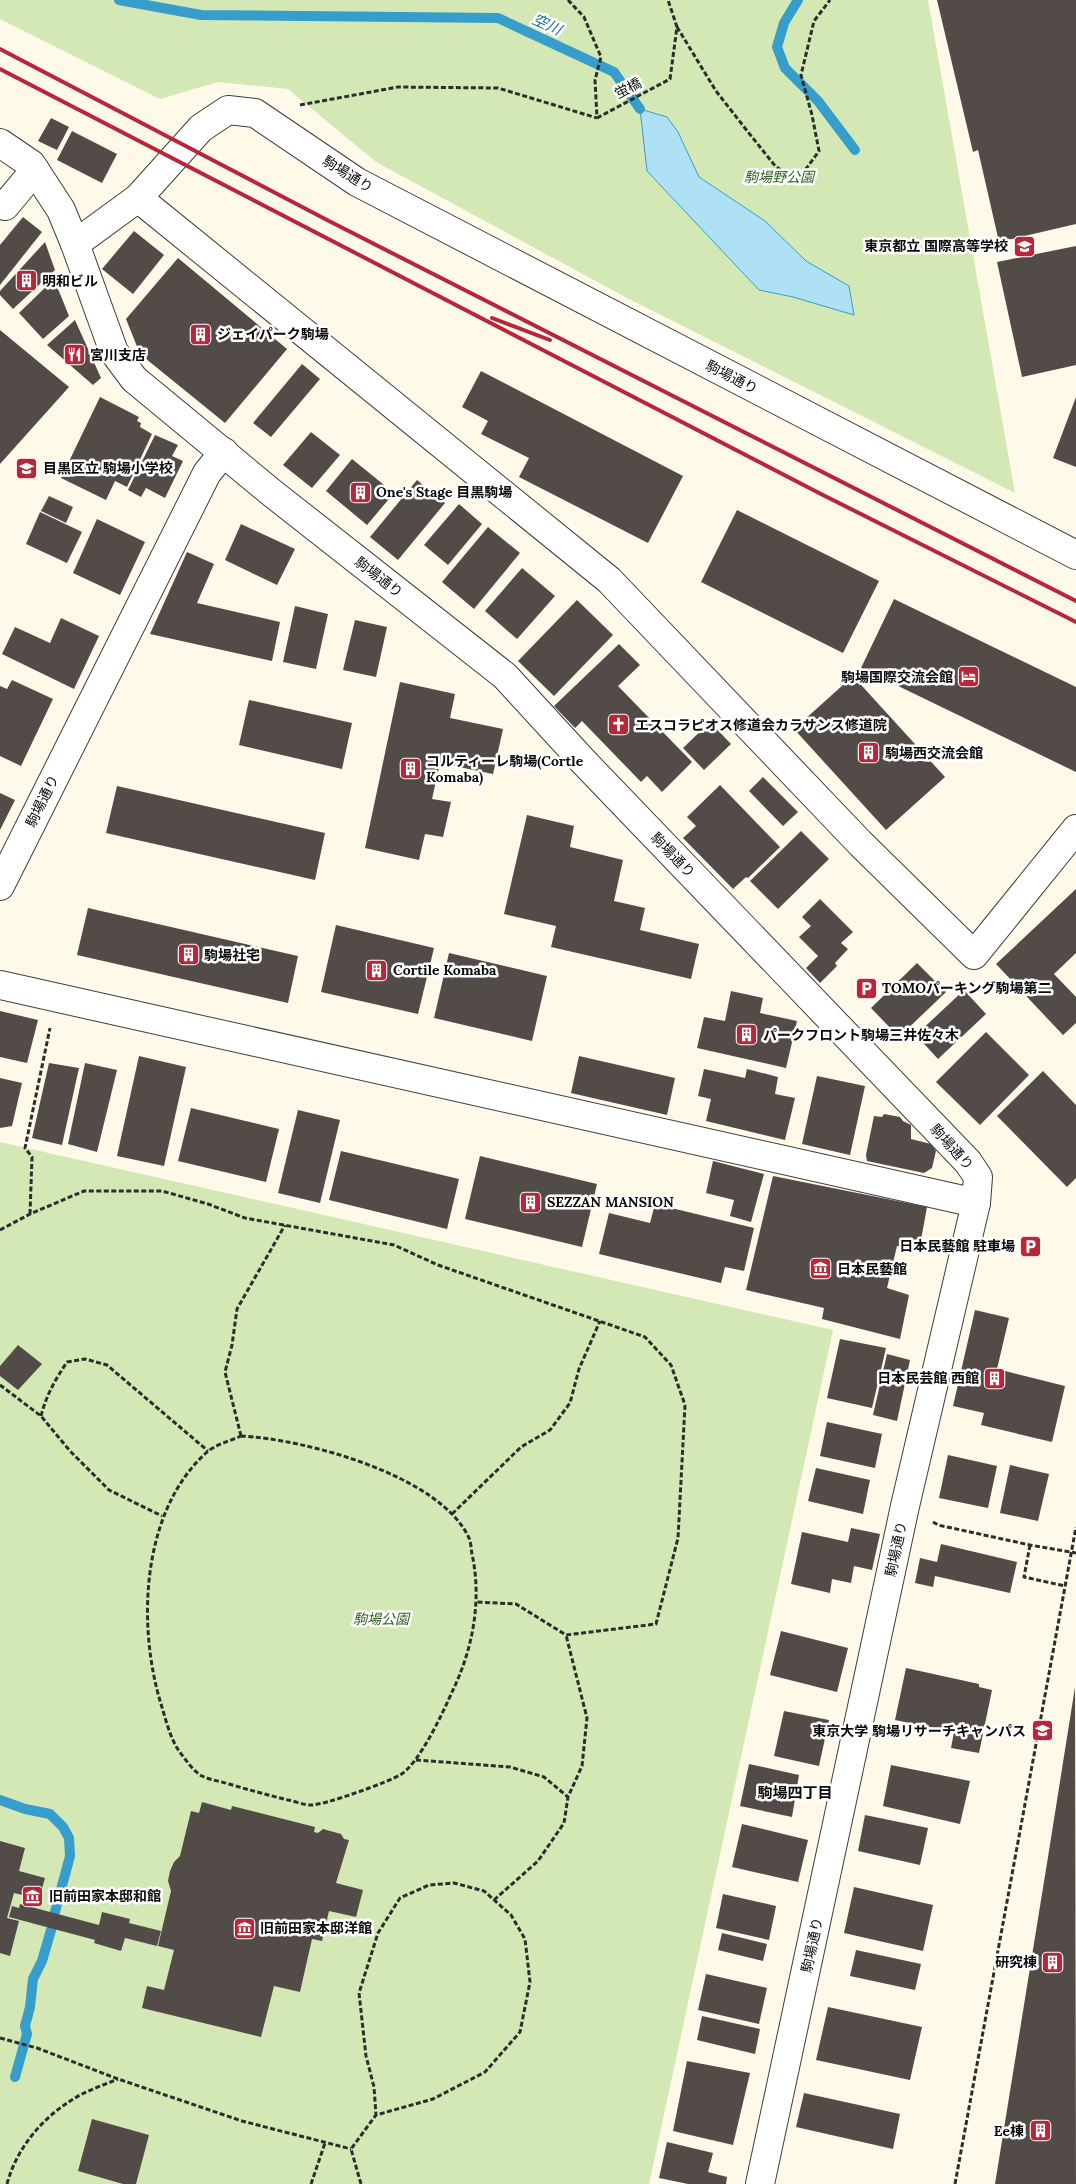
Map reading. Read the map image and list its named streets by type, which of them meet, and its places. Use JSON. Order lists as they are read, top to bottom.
{
  "streets": {
    "street": ["駒場通り"],
    "path": ["蛍橋"]
  },
  "districts": ["駒場四丁目"],
  "water": ["空川"],
  "parks": ["駒場野公園", "駒場公園"],
  "places": {
    "school or university": ["東京都立 国際高等学校", "目黒区立 駒場小学校", "東京大学 駒場リサーチキャンパス"],
    "building": [
      "明和ビル",
      "ジェイパーク駒場",
      "One's Stage 目黒駒場",
      "駒場西交流会館",
      "コルティーレ駒場(Cortle Komaba)",
      "駒場社宅",
      "Cortile Komaba",
      "パークフロント駒場三井佐々木",
      "SEZZAN MANSION",
      "日本民芸館 西館",
      "研究棟",
      "Ee棟"
    ],
    "restaurant": ["宮川支店"],
    "hotel": ["駒場国際交流会館"],
    "church": ["エスコラピオス修道会カラサンス修道院"],
    "parking": ["TOMOパーキング駒場第二", "日本民藝館 駐車場"],
    "museum": ["日本民藝館", "旧前田家本邸和館", "旧前田家本邸洋館"]
  }
}
